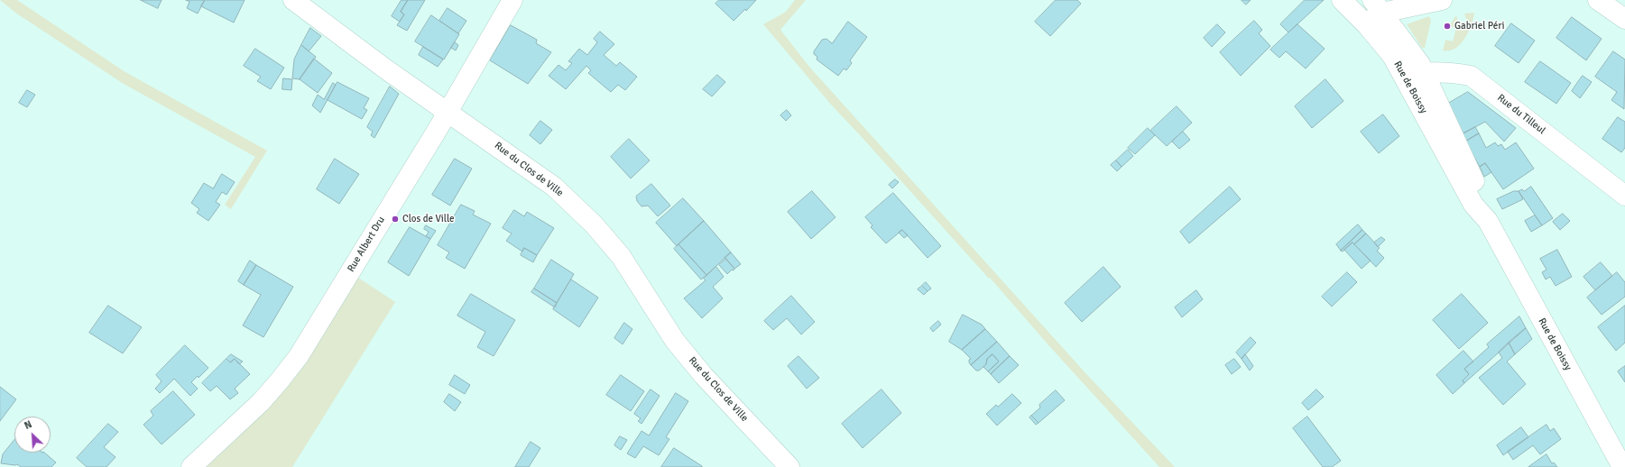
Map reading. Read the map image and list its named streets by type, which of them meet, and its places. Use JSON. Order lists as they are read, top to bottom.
{
  "streets": {
    "street": [
      "Rue de Boissy",
      "Rue du Tilleul",
      "Rue du Clos de Ville",
      "Rue Albert Dru"
    ]
  },
  "crossings": [
    ["Rue de Boissy", "Rue du Tilleul"],
    ["Rue du Clos de Ville", "Rue Albert Dru"]
  ],
  "places": ["Gabriel Péri", "Clos de Ville"],
  "north": "top left"
}
